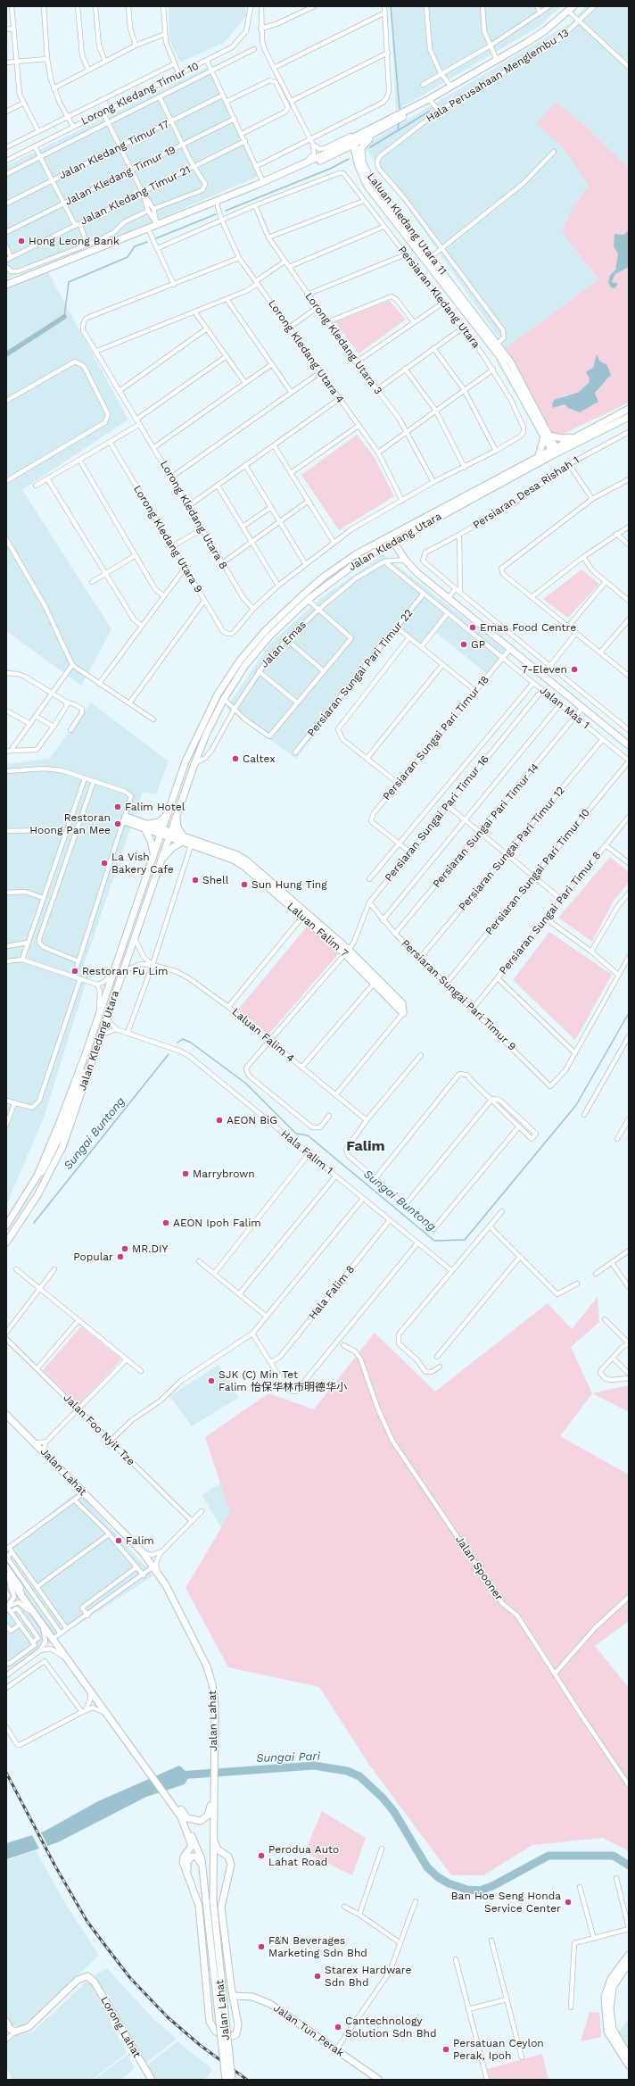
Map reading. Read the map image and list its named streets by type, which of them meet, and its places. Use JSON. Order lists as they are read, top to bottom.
{
  "streets": {
    "main road": [
      "Hala Perusahaan Menglembu 13",
      "Laluan Kledang Utara 11",
      "Jalan Kledang Utara",
      "Laluan Falim 7",
      "Jalan Lahat",
      "Lorong Lahat",
      "Jalan Tun Perak"
    ],
    "street": [
      "Lorong Kledang Timur 10",
      "Jalan Kledang Timur 17",
      "Jalan Kledang Timur 19",
      "Jalan Kledang Timur 21",
      "Persiaran Kledang Utara",
      "Lorong Kledang Utara 3",
      "Lorong Kledang Utara 4",
      "Persiaran Desa Rishah 1",
      "Lorong Kledang Utara 8",
      "Lorong Kledang Utara 9",
      "Jalan Emas",
      "Persiaran Sungai Pari Timur 22",
      "Jalan Mas 1",
      "Persiaran Sungai Pari Timur 18",
      "Persiaran Sungai Pari Timur 16",
      "Persiaran Sungai Pari Timur 14",
      "Persiaran Sungai Pari Timur 12",
      "Persiaran Sungai Pari Timur 10",
      "Persiaran Sungai Pari Timur 8",
      "Persiaran Sungai Pari Timur 9",
      "Laluan Falim 4",
      "Hala Falim 1",
      "Hala Falim 8",
      "Jalan Foo Nyit Tze",
      "Jalan Spooner"
    ]
  },
  "crossings": [
    ["Hala Perusahaan Menglembu 13", "Laluan Kledang Utara 11"],
    ["Hala Perusahaan Menglembu 13", "Lorong Kledang Utara 4"],
    ["Laluan Kledang Utara 11", "Jalan Kledang Utara"],
    ["Persiaran Kledang Utara", "Lorong Kledang Utara 3"],
    ["Lorong Kledang Utara 8", "Lorong Kledang Utara 9"],
    ["Jalan Kledang Utara", "Jalan Emas"],
    ["Jalan Kledang Utara", "Laluan Falim 7"],
    ["Jalan Kledang Utara", "Laluan Falim 4"],
    ["Jalan Emas", "Jalan Mas 1"],
    ["Persiaran Sungai Pari Timur 22", "Jalan Mas 1"],
    ["Jalan Mas 1", "Persiaran Sungai Pari Timur 18"],
    ["Jalan Mas 1", "Persiaran Sungai Pari Timur 16"],
    ["Jalan Mas 1", "Persiaran Sungai Pari Timur 14"],
    ["Jalan Mas 1", "Persiaran Sungai Pari Timur 12"],
    ["Jalan Mas 1", "Persiaran Sungai Pari Timur 10"],
    ["Persiaran Sungai Pari Timur 18", "Persiaran Sungai Pari Timur 16"],
    ["Persiaran Sungai Pari Timur 16", "Laluan Falim 7"],
    ["Persiaran Sungai Pari Timur 16", "Persiaran Sungai Pari Timur 9"],
    ["Persiaran Sungai Pari Timur 16", "Laluan Falim 4"],
    ["Persiaran Sungai Pari Timur 14", "Persiaran Sungai Pari Timur 9"],
    ["Persiaran Sungai Pari Timur 12", "Persiaran Sungai Pari Timur 9"],
    ["Persiaran Sungai Pari Timur 10", "Persiaran Sungai Pari Timur 9"],
    ["Persiaran Sungai Pari Timur 8", "Persiaran Sungai Pari Timur 9"],
    ["Laluan Falim 7", "Laluan Falim 4"],
    ["Hala Falim 1", "Hala Falim 8"]
  ],
  "districts": ["Falim"],
  "water": ["Sungai Buntong", "Sungai Pari"],
  "places": [
    "Hong Leong Bank",
    "Emas Food Centre",
    "GP",
    "7-Eleven",
    "Caltex",
    "Falim Hotel",
    "Restoran Hoong Pan Mee",
    "La Vish Bakery Cafe",
    "Shell",
    "Sun Hung Ting",
    "Restoran Fu Lim",
    "AEON BiG",
    "Marrybrown",
    "AEON Ipoh Falim",
    "MR.DIY",
    "Popular",
    "SJK (C) Min Tet Falim 怡保华林市明德华小",
    "Falim",
    "Perodua Auto Lahat Road",
    "Ban Hoe Seng Honda Service Center",
    "F&N Beverages Marketing Sdn Bhd",
    "Starex Hardware Sdn Bhd",
    "Cantechnology Solution Sdn Bhd",
    "Persatuan Ceylon Perak, Ipoh"
  ]
}
